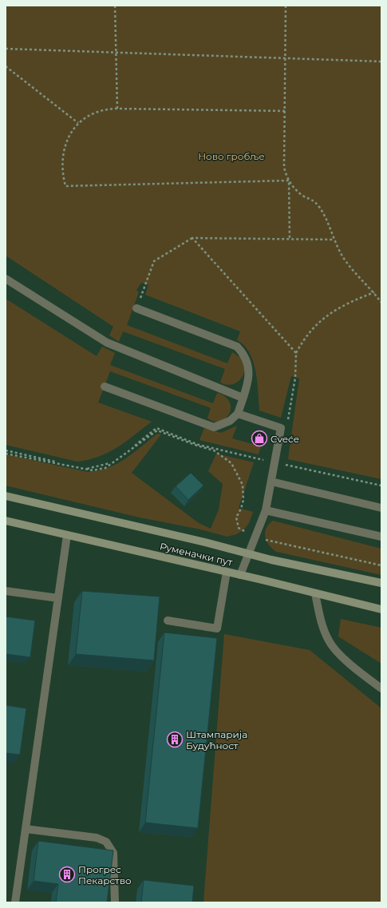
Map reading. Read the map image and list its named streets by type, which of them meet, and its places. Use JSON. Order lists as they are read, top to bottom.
{
  "streets": {
    "main road": ["Руменачки пут"]
  },
  "parks": ["Ново гробље"],
  "places": {
    "shop": ["Cveće"],
    "building": ["Штампарија Будућност", "Прогрес Пекарство"]
  }
}
